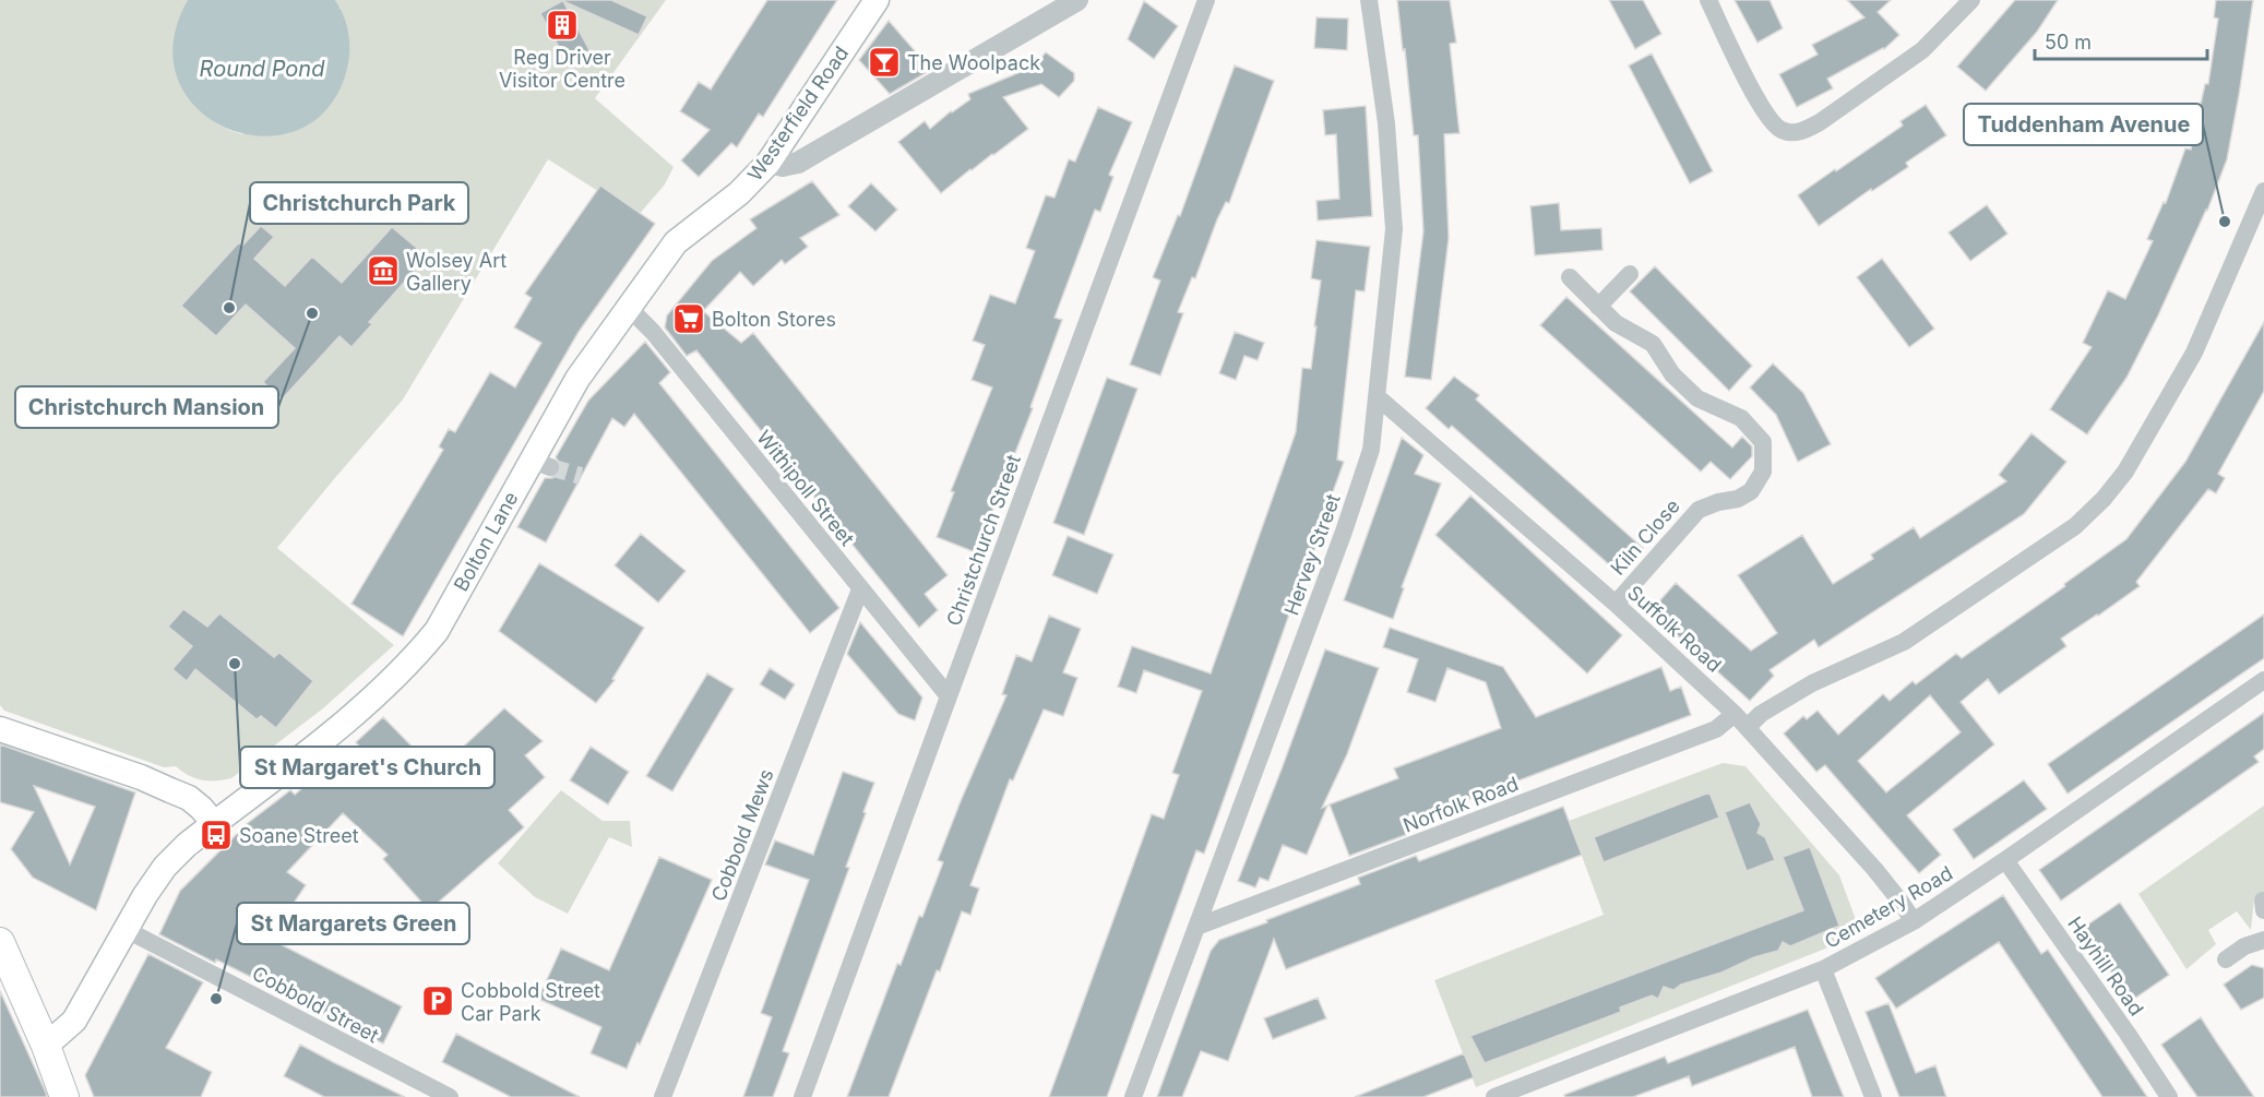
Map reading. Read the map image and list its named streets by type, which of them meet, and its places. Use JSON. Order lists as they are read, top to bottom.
{
  "streets": {
    "main road": ["Westerfield Road", "Bolton Lane"],
    "street": [
      "Withipoll Street",
      "Kiln Close",
      "Christchurch Street",
      "Hervey Street",
      "Suffolk Road",
      "Norfolk Road",
      "Cobbold Mews",
      "Cemetery Road",
      "Hayhill Road",
      "Cobbold Street"
    ]
  },
  "crossings": [
    ["Westerfield Road", "Bolton Lane"],
    ["Withipoll Street", "Christchurch Street"],
    ["Withipoll Street", "Bolton Lane"],
    ["Withipoll Street", "Cobbold Mews"],
    ["Kiln Close", "Suffolk Road"],
    ["Bolton Lane", "Cobbold Street"],
    ["Hervey Street", "Suffolk Road"],
    ["Hervey Street", "Norfolk Road"],
    ["Suffolk Road", "Norfolk Road"],
    ["Suffolk Road", "Cemetery Road"],
    ["Cemetery Road", "Hayhill Road"]
  ],
  "water": ["Round Pond"],
  "places": {
    "building": ["Reg Driver Visitor Centre"],
    "bar": ["The Woolpack"],
    "other": [
      "Tuddenham Avenue",
      "Christchurch Park",
      "Christchurch Mansion",
      "St Margaret's Church",
      "St Margarets Green"
    ],
    "museum": ["Wolsey Art Gallery"],
    "supermarket": ["Bolton Stores"],
    "bus stop": ["Soane Street"],
    "parking": ["Cobbold Street Car Park"]
  },
  "scale_bar": "50 m"
}
